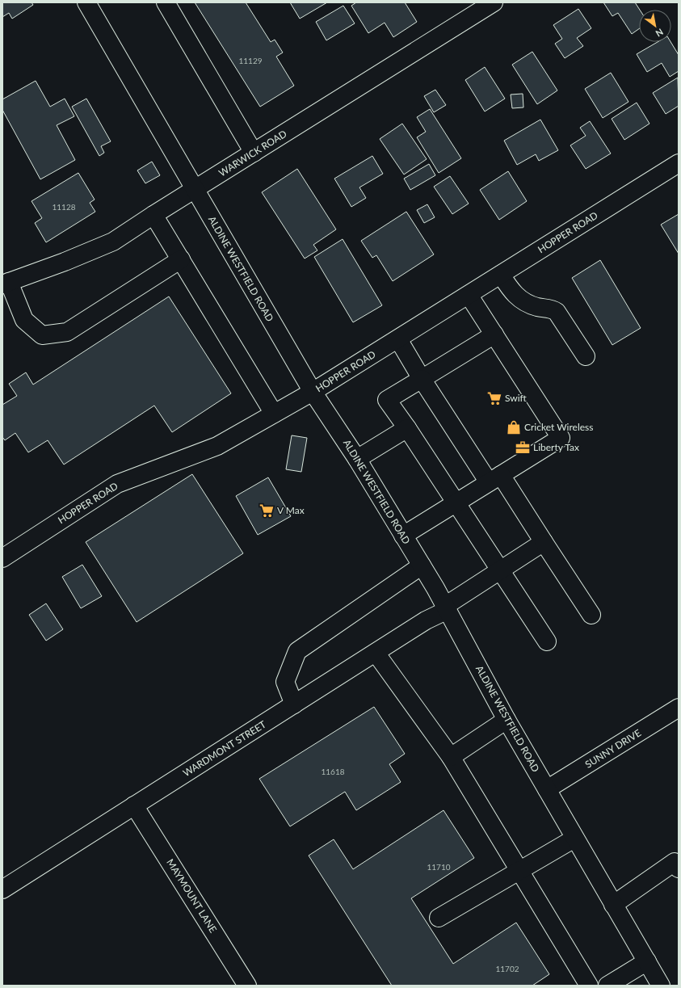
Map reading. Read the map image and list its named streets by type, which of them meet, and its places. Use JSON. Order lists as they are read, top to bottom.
{
  "streets": {
    "main road": [
      "WARWICK ROAD",
      "HOPPER ROAD",
      "ALDINE WESTFIELD ROAD",
      "WARDMONT STREET",
      "SUNNY DRIVE",
      "MAYMOUNT LANE"
    ]
  },
  "crossings": [
    ["WARWICK ROAD", "ALDINE WESTFIELD ROAD"],
    ["HOPPER ROAD", "ALDINE WESTFIELD ROAD"],
    ["ALDINE WESTFIELD ROAD", "WARDMONT STREET"],
    ["ALDINE WESTFIELD ROAD", "SUNNY DRIVE"],
    ["WARDMONT STREET", "MAYMOUNT LANE"]
  ],
  "places": {
    "supermarket": ["Swift", "V Max"],
    "shop": ["Cricket Wireless"],
    "office": ["Liberty Tax"]
  },
  "house_numbers": [
    "11129",
    "11128",
    "11618",
    "11710",
    "11702"
  ],
  "north": "bottom right"
}
